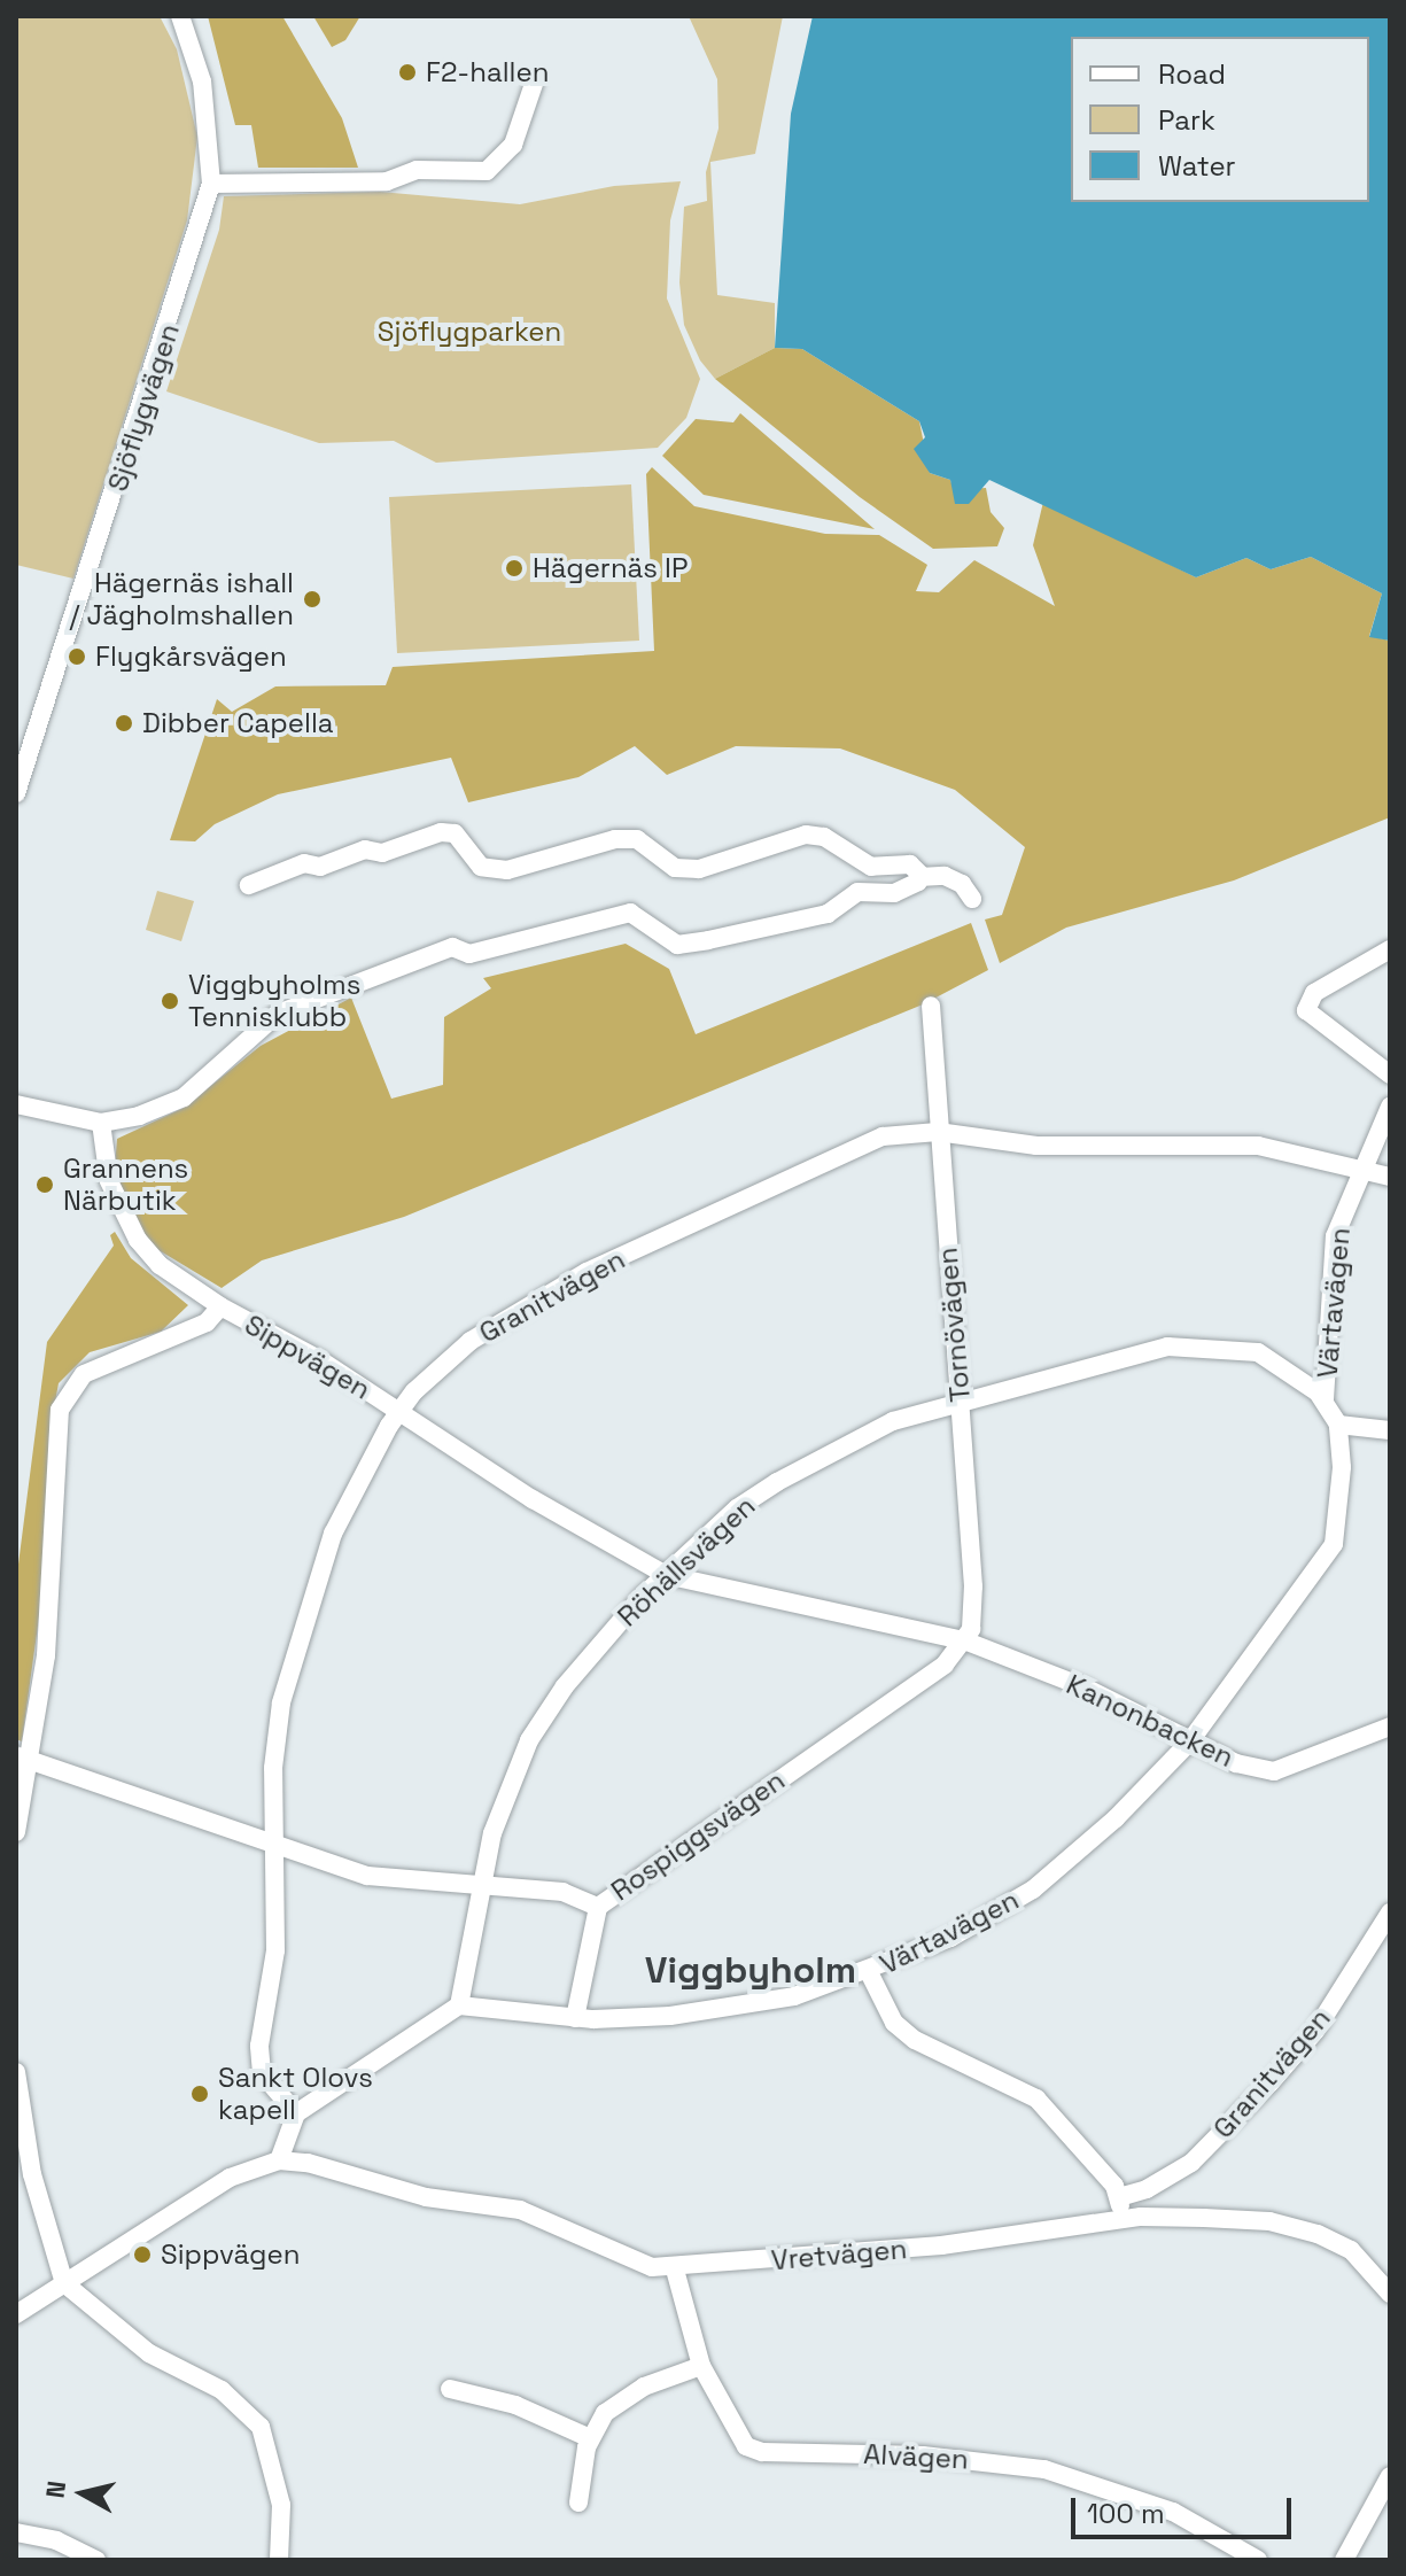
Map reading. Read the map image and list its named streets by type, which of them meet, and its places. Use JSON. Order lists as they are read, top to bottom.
{
  "streets": {
    "street": [
      "Sjöflygvägen",
      "Granitvägen",
      "Värtavägen",
      "Tornövägen",
      "Sippvägen",
      "Röhällsvägen",
      "Kanonbacken",
      "Rospiggsvägen",
      "Vretvägen",
      "Alvägen"
    ]
  },
  "crossings": [
    ["Granitvägen", "Värtavägen"],
    ["Granitvägen", "Tornövägen"],
    ["Granitvägen", "Sippvägen"],
    ["Granitvägen", "Rospiggsvägen"],
    ["Värtavägen", "Röhällsvägen"],
    ["Värtavägen", "Kanonbacken"],
    ["Tornövägen", "Sippvägen"],
    ["Tornövägen", "Röhällsvägen"],
    ["Tornövägen", "Kanonbacken"],
    ["Tornövägen", "Rospiggsvägen"],
    ["Sippvägen", "Röhällsvägen"],
    ["Sippvägen", "Kanonbacken"],
    ["Sippvägen", "Rospiggsvägen"],
    ["Röhällsvägen", "Rospiggsvägen"],
    ["Kanonbacken", "Rospiggsvägen"],
    ["Vretvägen", "Alvägen"]
  ],
  "districts": ["Viggbyholm"],
  "parks": ["Sjöflygparken"],
  "places": [
    "F2-hallen",
    "Hägernäs IP",
    "Hägernäs ishall / Jägholmshallen",
    "Flygkårsvägen",
    "Dibber Capella",
    "Viggbyholms Tennisklubb",
    "Grannens Närbutik",
    "Sankt Olovs kapell",
    "Sippvägen"
  ],
  "legend": ["Road", "Park", "Water"],
  "scale_bar": "100 m",
  "north": "left"
}
